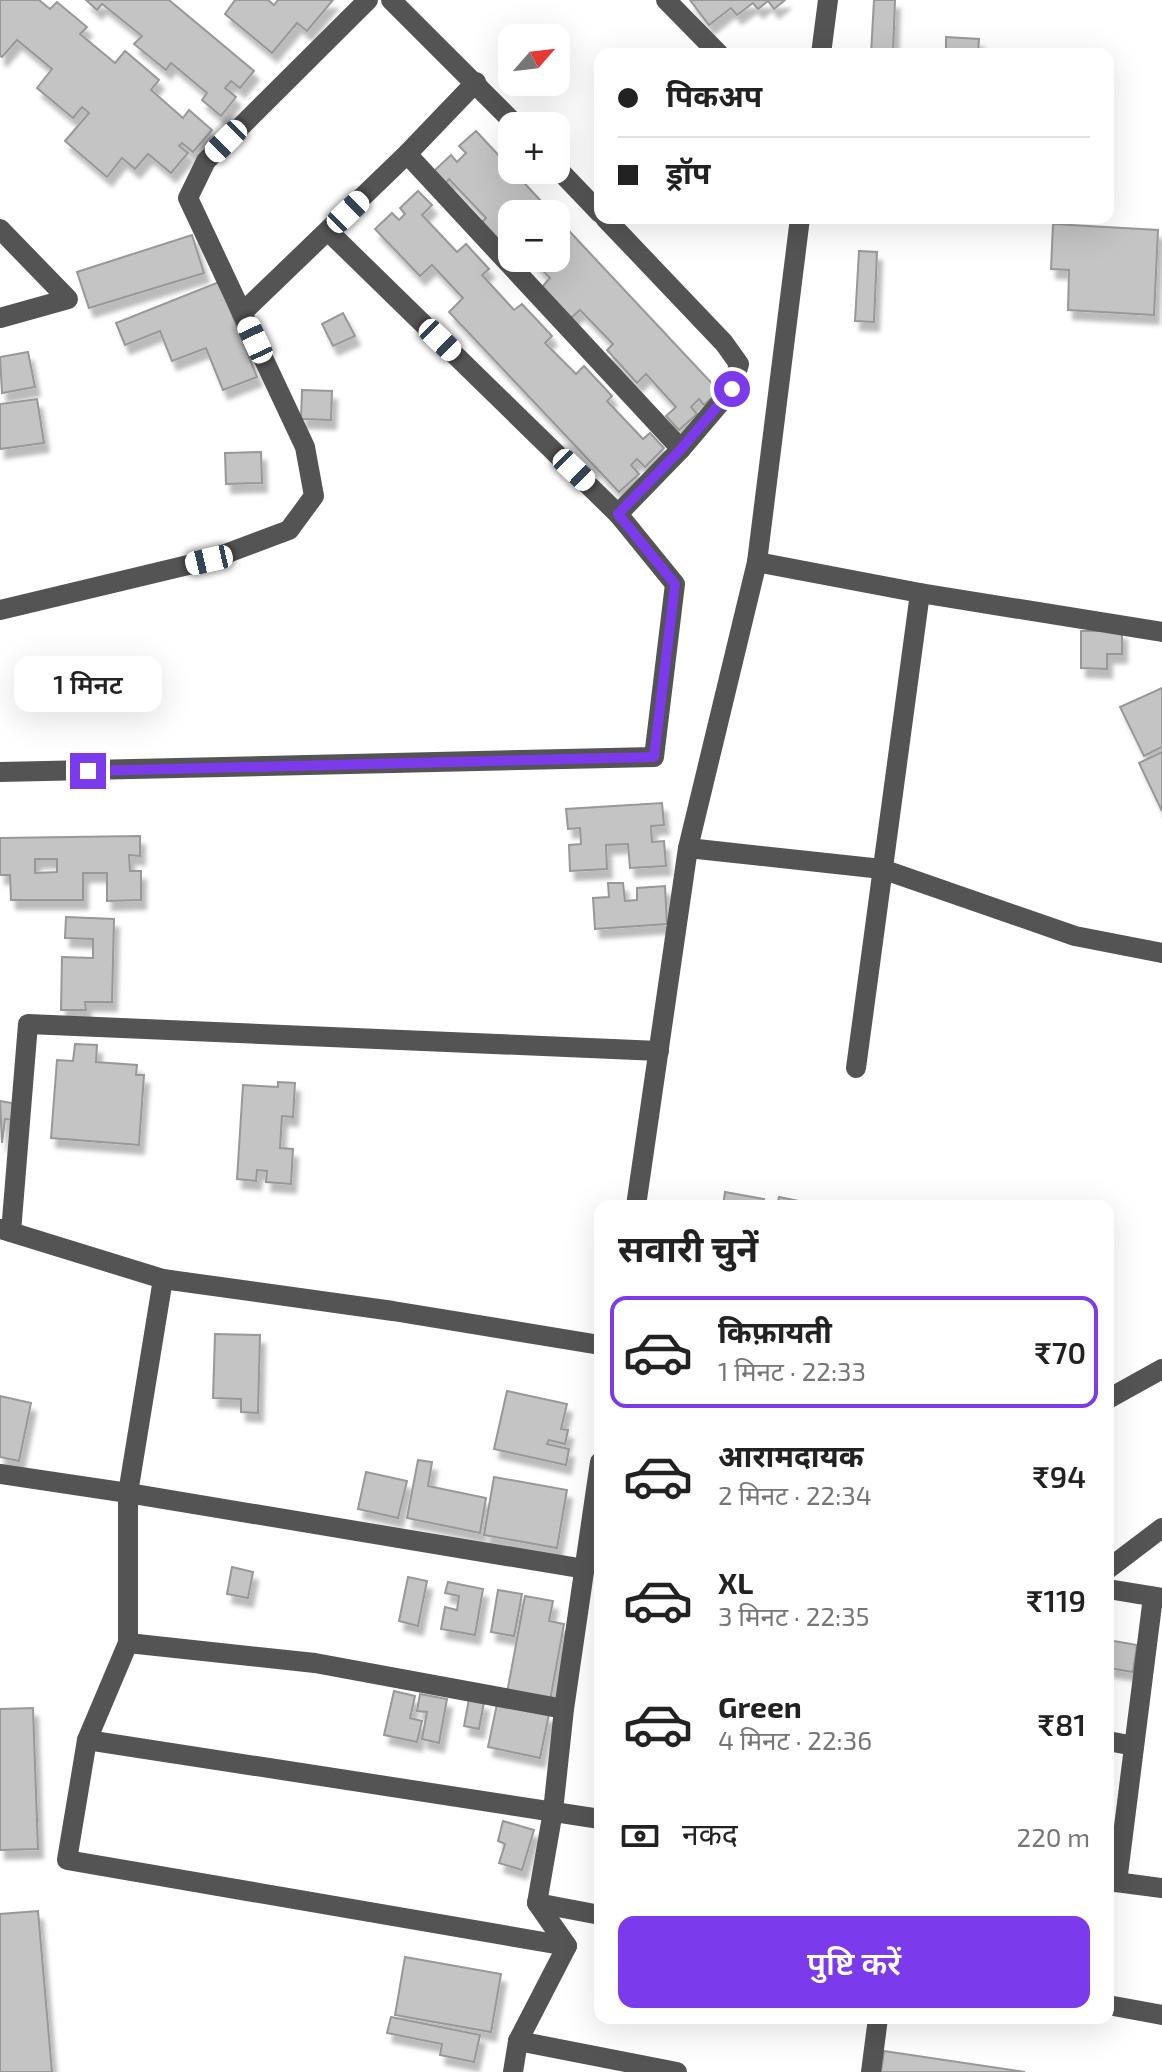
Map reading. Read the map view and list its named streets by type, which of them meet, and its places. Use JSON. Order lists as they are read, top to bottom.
{
  "north": "top right",
  "page": {
    "map_buttons": ["+", "−"],
    "banner": ["पिकअप", "ड्रॉप"],
    "bubble": "1 मिनट",
    "heading": "सवारी चुनें",
    "list": [
      {
        "name": "किफ़ायती",
        "note": "1 मिनट · 22:33",
        "value": "₹70"
      },
      {
        "name": "आरामदायक",
        "note": "2 मिनट · 22:34",
        "value": "₹94"
      },
      {
        "name": "XL",
        "note": "3 मिनट · 22:35",
        "value": "₹119"
      },
      {
        "name": "Green",
        "note": "4 मिनट · 22:36",
        "value": "₹81"
      }
    ],
    "pay": ["नकद", "220 m"],
    "buttons": "पुष्टि करें"
  }
}
